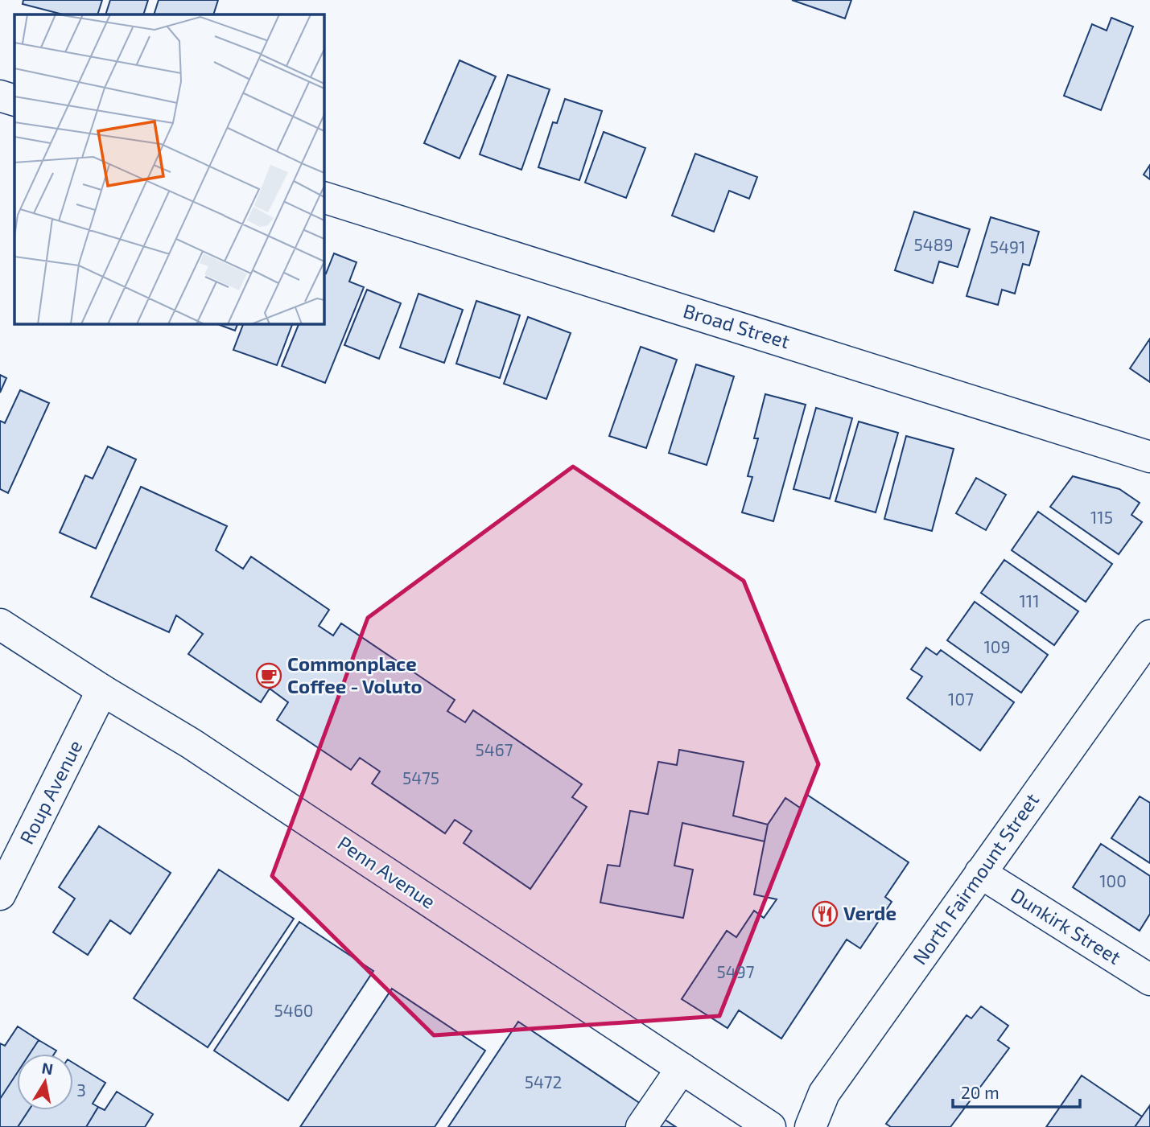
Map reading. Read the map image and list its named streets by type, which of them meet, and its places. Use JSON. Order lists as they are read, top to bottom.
{
  "streets": {
    "street": [
      "Broad Street",
      "Roup Avenue",
      "Penn Avenue",
      "North Fairmount Street",
      "Dunkirk Street"
    ]
  },
  "crossings": [
    ["Roup Avenue", "Penn Avenue"],
    ["North Fairmount Street", "Dunkirk Street"]
  ],
  "places": {
    "cafe": ["Commonplace Coffee - Voluto"],
    "restaurant": ["Verde"]
  },
  "house_numbers": [
    "5489",
    "5491",
    "115",
    "111",
    "109",
    "107",
    "5467",
    "5475",
    "100",
    "5497",
    "5460",
    "5472",
    "3"
  ],
  "scale_bar": "20 m",
  "north": "top"
}
